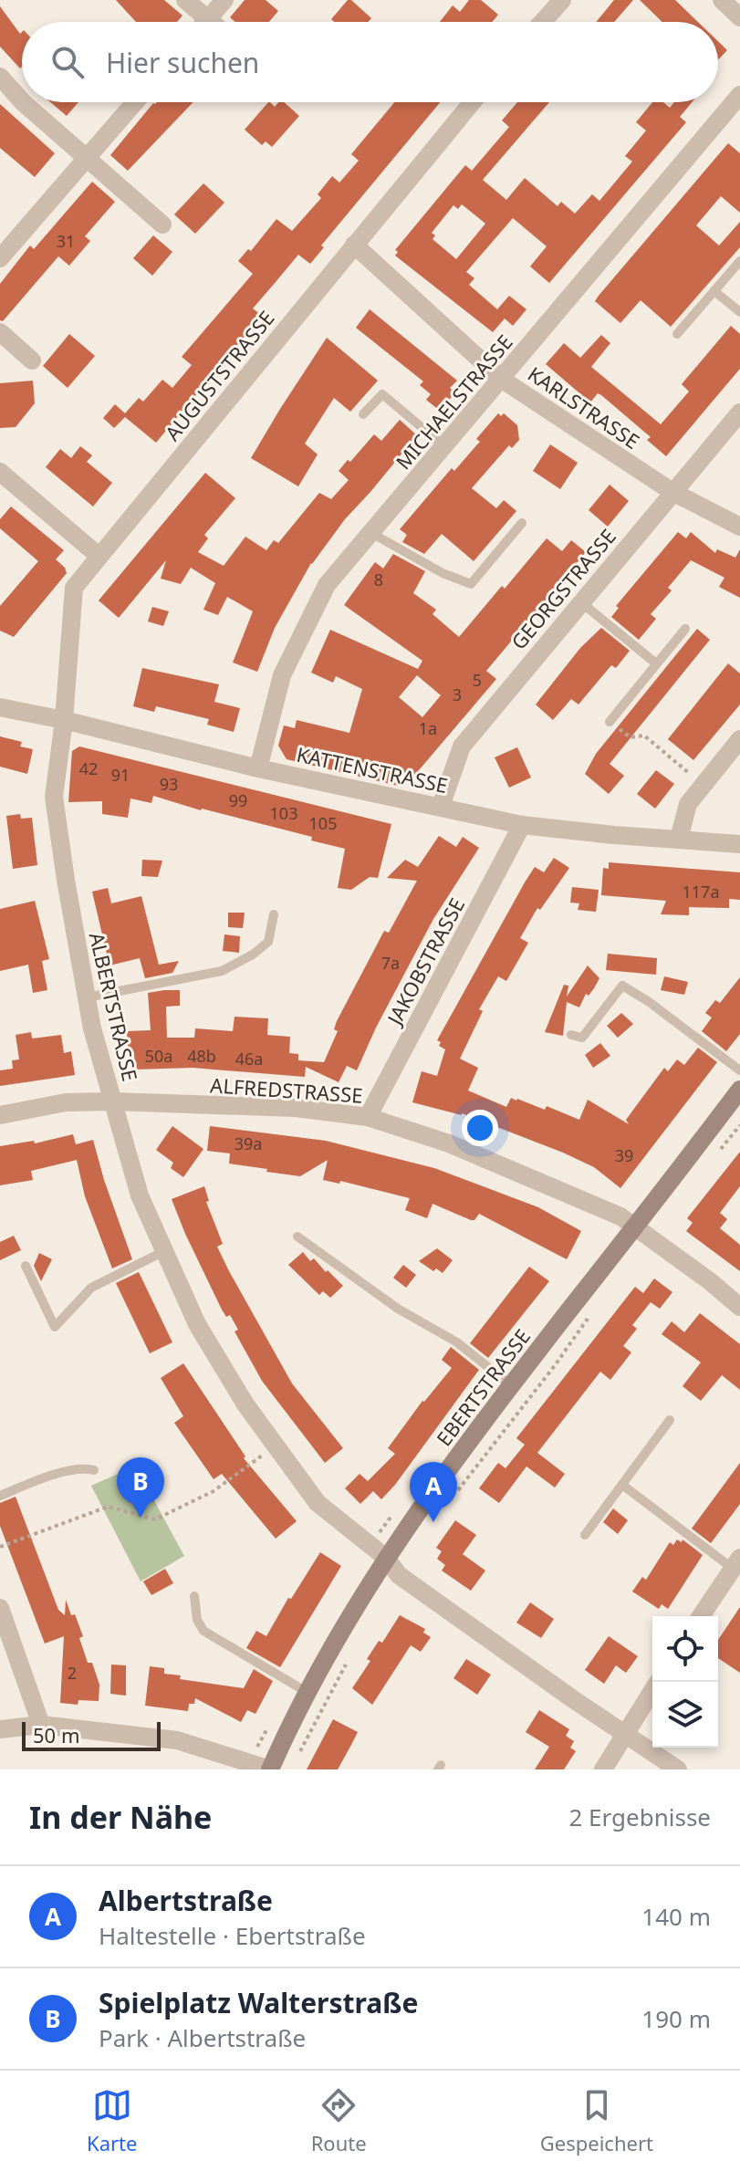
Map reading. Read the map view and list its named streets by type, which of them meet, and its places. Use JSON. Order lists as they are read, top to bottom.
{
  "streets": {
    "street": [
      "AUGUSTSTRASSE",
      "MICHAELSTRASSE",
      "KARLSTRASSE",
      "GEORGSTRASSE",
      "KATTENSTRASSE",
      "JAKOBSTRASSE",
      "ALBERTSTRASSE",
      "ALFREDSTRASSE",
      "EBERTSTRASSE"
    ]
  },
  "crossings": [
    ["AUGUSTSTRASSE", "KARLSTRASSE"],
    ["AUGUSTSTRASSE", "KATTENSTRASSE"],
    ["AUGUSTSTRASSE", "ALBERTSTRASSE"],
    ["MICHAELSTRASSE", "KARLSTRASSE"],
    ["MICHAELSTRASSE", "KATTENSTRASSE"],
    ["KARLSTRASSE", "GEORGSTRASSE"],
    ["GEORGSTRASSE", "KATTENSTRASSE"],
    ["KATTENSTRASSE", "JAKOBSTRASSE"],
    ["KATTENSTRASSE", "ALBERTSTRASSE"],
    ["JAKOBSTRASSE", "ALFREDSTRASSE"],
    ["ALBERTSTRASSE", "ALFREDSTRASSE"],
    ["ALBERTSTRASSE", "EBERTSTRASSE"],
    ["ALFREDSTRASSE", "EBERTSTRASSE"]
  ],
  "house_numbers": [
    "31",
    "8",
    "5",
    "3",
    "1a",
    "42",
    "91",
    "93",
    "99",
    "103",
    "105",
    "117a",
    "7a",
    "50a",
    "48b",
    "46a",
    "39a",
    "39",
    "2"
  ],
  "scale_bar": "50 m",
  "page": {
    "search": "Hier suchen",
    "pins": ["B", "A"],
    "scale": "50 m",
    "heading": ["In der Nähe", "2 Ergebnisse"],
    "list": [
      {
        "mark": "A",
        "name": "Albertstraße",
        "note": "Haltestelle · Ebertstraße",
        "value": "140 m"
      },
      {
        "mark": "B",
        "name": "Spielplatz Walterstraße",
        "note": "Park · Albertstraße",
        "value": "190 m"
      }
    ],
    "nav": ["Karte", "Route", "Gespeichert"]
  }
}
